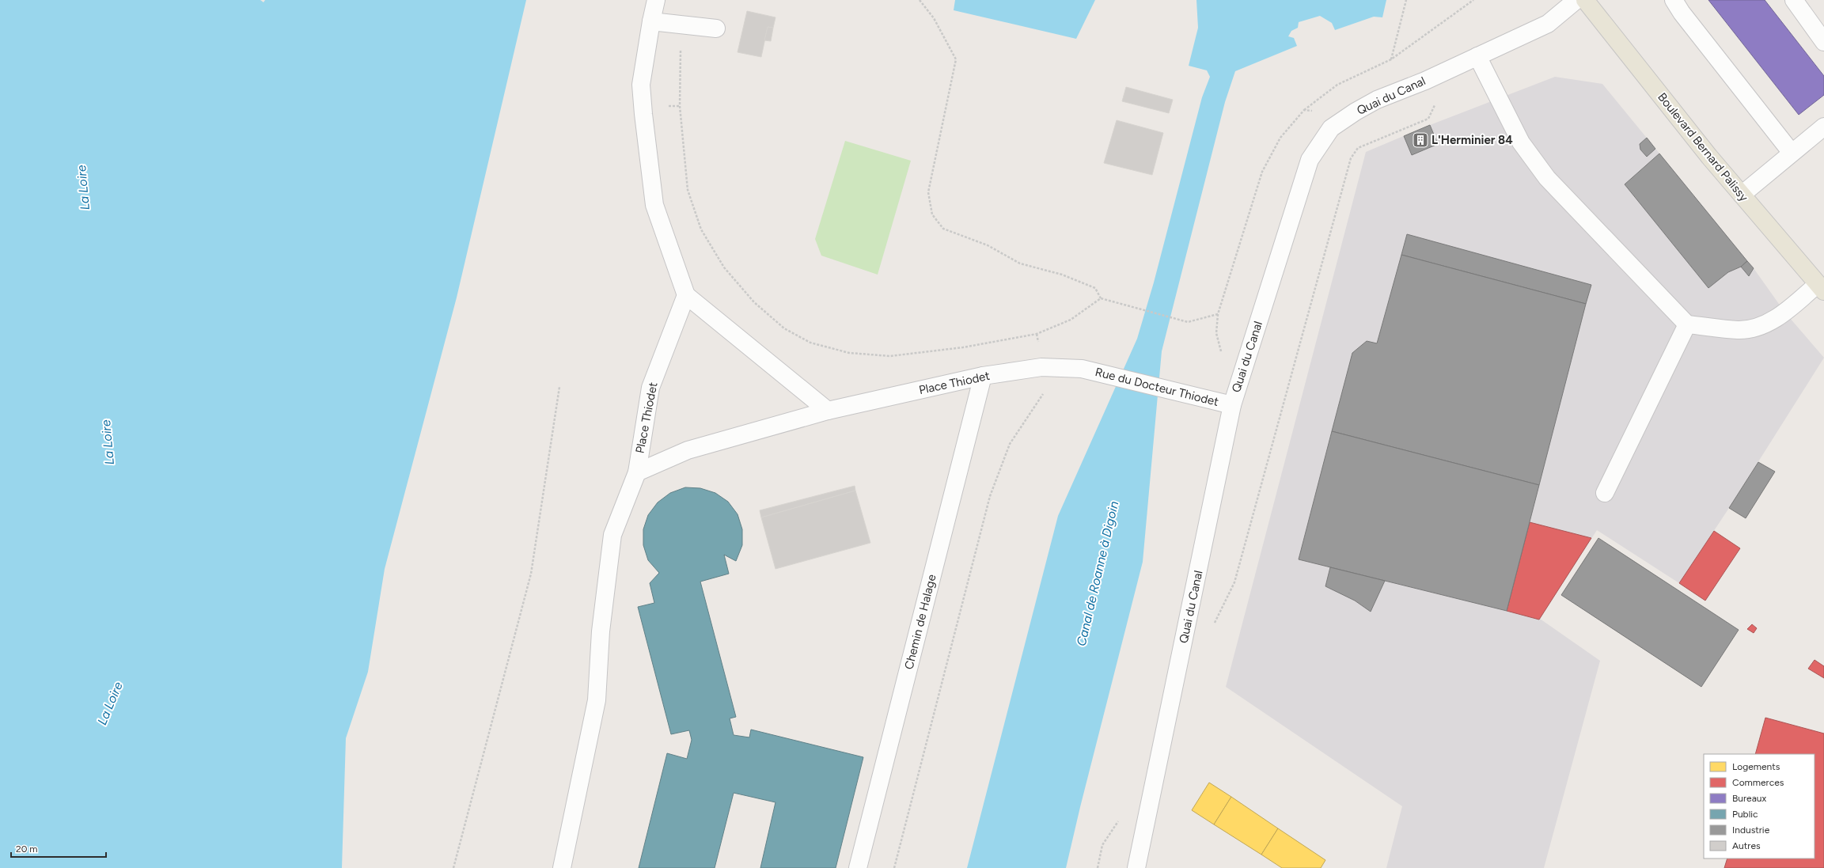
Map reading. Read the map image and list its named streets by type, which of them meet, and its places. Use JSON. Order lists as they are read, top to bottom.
{
  "streets": {
    "main road": ["Boulevard Bernard Palissy"],
    "street": [
      "Quai du Canal",
      "Place Thiodet",
      "Rue du Docteur Thiodet",
      "Chemin de Halage"
    ]
  },
  "crossings": [
    ["Quai du Canal", "Rue du Docteur Thiodet"],
    ["Place Thiodet", "Rue du Docteur Thiodet"],
    ["Place Thiodet", "Chemin de Halage"]
  ],
  "water": ["La Loire", "Canal de Roanne à Digoin"],
  "places": {
    "building": ["L'Herminier 84"]
  },
  "legend": [
    "Logements",
    "Commerces",
    "Bureaux",
    "Public",
    "Industrie",
    "Autres"
  ],
  "scale_bar": "20 m"
}
